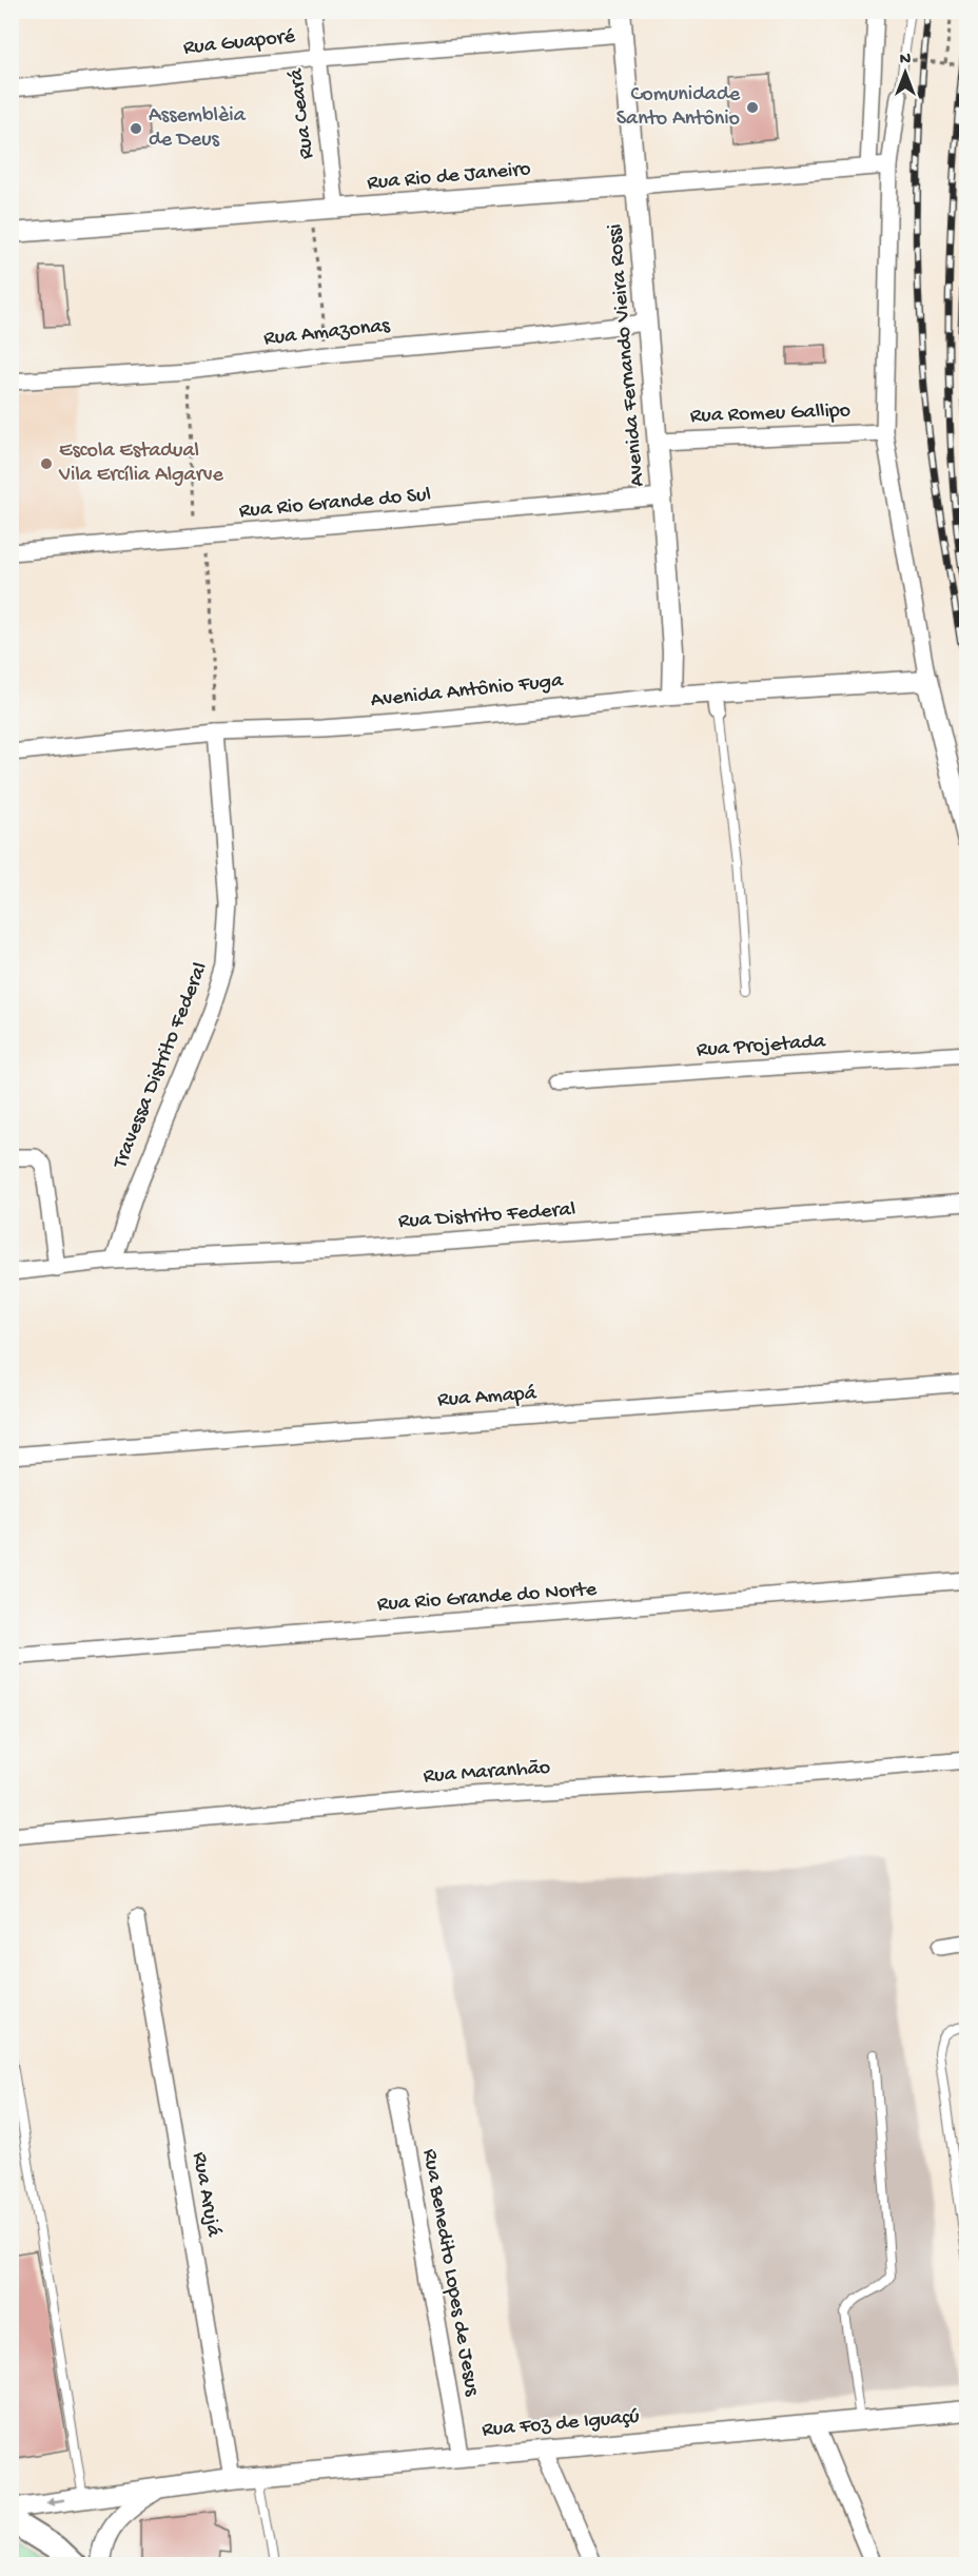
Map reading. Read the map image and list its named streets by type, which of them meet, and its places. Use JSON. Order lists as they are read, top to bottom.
{
  "streets": {
    "street": [
      "Rua Guaporé",
      "Rua Ceará",
      "Rua Rio de Janeiro",
      "Rua Amazonas",
      "Avenida Fernando Vieira Rossi",
      "Rua Romeu Gallipo",
      "Rua Rio Grande do Sul",
      "Avenida Antônio Fuga",
      "Rua Projetada",
      "Travessa Distrito Federal",
      "Rua Distrito Federal",
      "Rua Amapá",
      "Rua Rio Grande do Norte",
      "Rua Maranhão",
      "Rua Arujá",
      "Rua Benedito Lopes de Jesus",
      "Rua Foz de Iguaçú"
    ]
  },
  "crossings": [
    ["Rua Guaporé", "Rua Ceará"],
    ["Rua Guaporé", "Avenida Fernando Vieira Rossi"],
    ["Rua Ceará", "Rua Rio de Janeiro"],
    ["Rua Rio de Janeiro", "Avenida Fernando Vieira Rossi"],
    ["Rua Amazonas", "Avenida Fernando Vieira Rossi"],
    ["Avenida Fernando Vieira Rossi", "Rua Romeu Gallipo"],
    ["Avenida Fernando Vieira Rossi", "Rua Rio Grande do Sul"],
    ["Avenida Fernando Vieira Rossi", "Avenida Antônio Fuga"],
    ["Avenida Antônio Fuga", "Travessa Distrito Federal"],
    ["Travessa Distrito Federal", "Rua Distrito Federal"],
    ["Rua Arujá", "Rua Foz de Iguaçú"],
    ["Rua Benedito Lopes de Jesus", "Rua Foz de Iguaçú"]
  ],
  "places": ["Comunidade Santo Antônio", "Assemblèia de Deus", "Escola Estadual Vila Ercília Algarve"],
  "north": "top"
}
